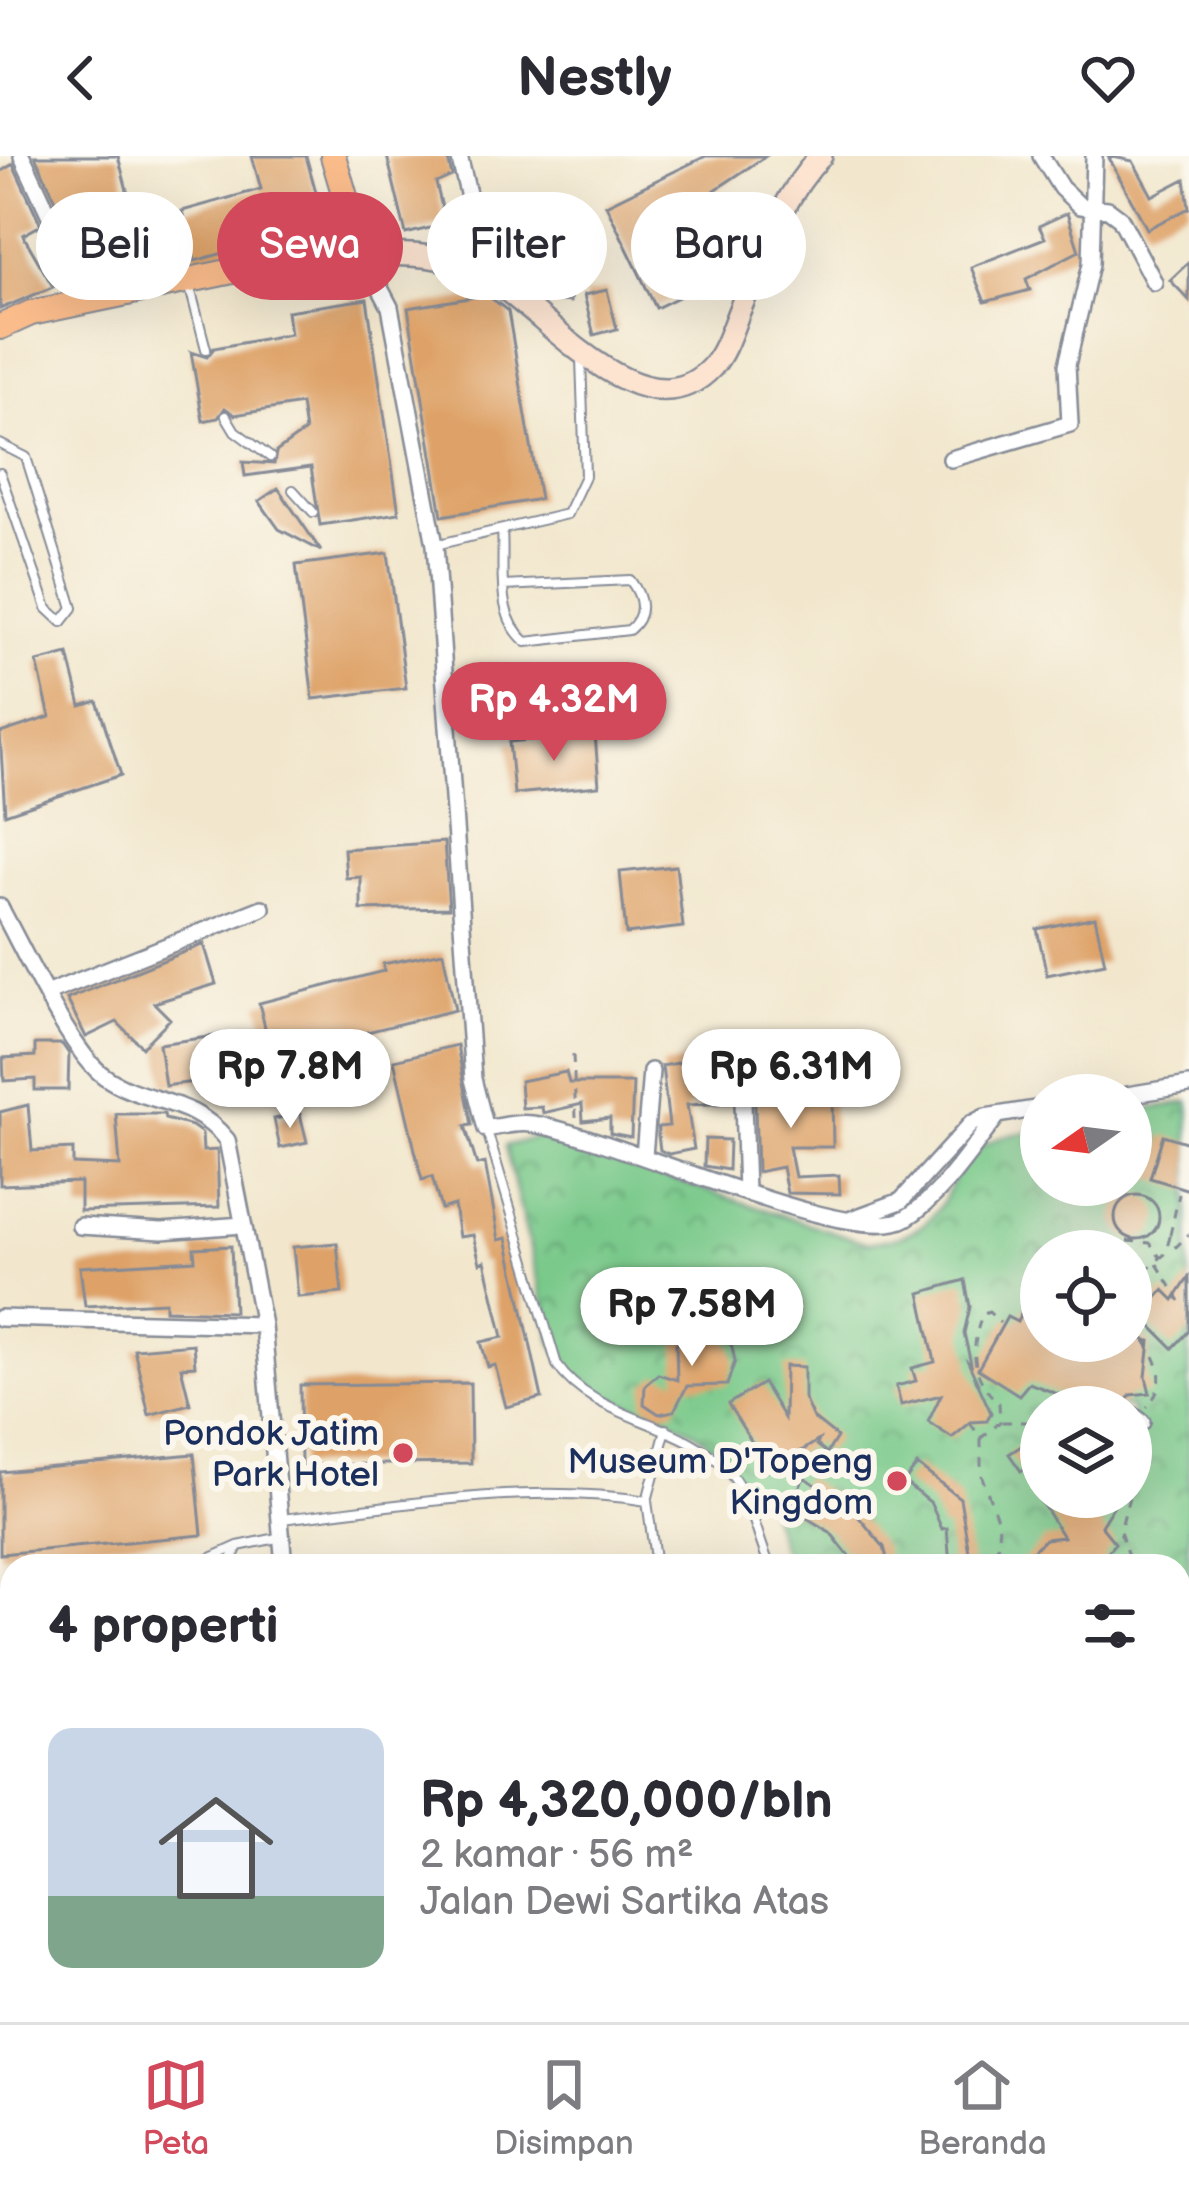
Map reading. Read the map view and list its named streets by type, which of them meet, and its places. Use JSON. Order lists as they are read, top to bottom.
{
  "places": ["Pondok Jatim Park Hotel", "Museum D'Topeng Kingdom"],
  "north": "left",
  "page": {
    "header": "Nestly",
    "chip": [
      "Beli",
      "Sewa",
      "Filter",
      "Baru"
    ],
    "price": [
      "Rp 4.32M",
      "Rp 7.8M",
      "Rp 6.31M",
      "Rp 7.58M"
    ],
    "heading": "4 properti",
    "list": [
      {
        "name": "Rp 4,320,000/bln",
        "note": "2 kamar · 56 m² · Jalan Dewi Sartika Atas"
      }
    ],
    "tabs": ["Peta", "Disimpan", "Beranda"]
  }
}
